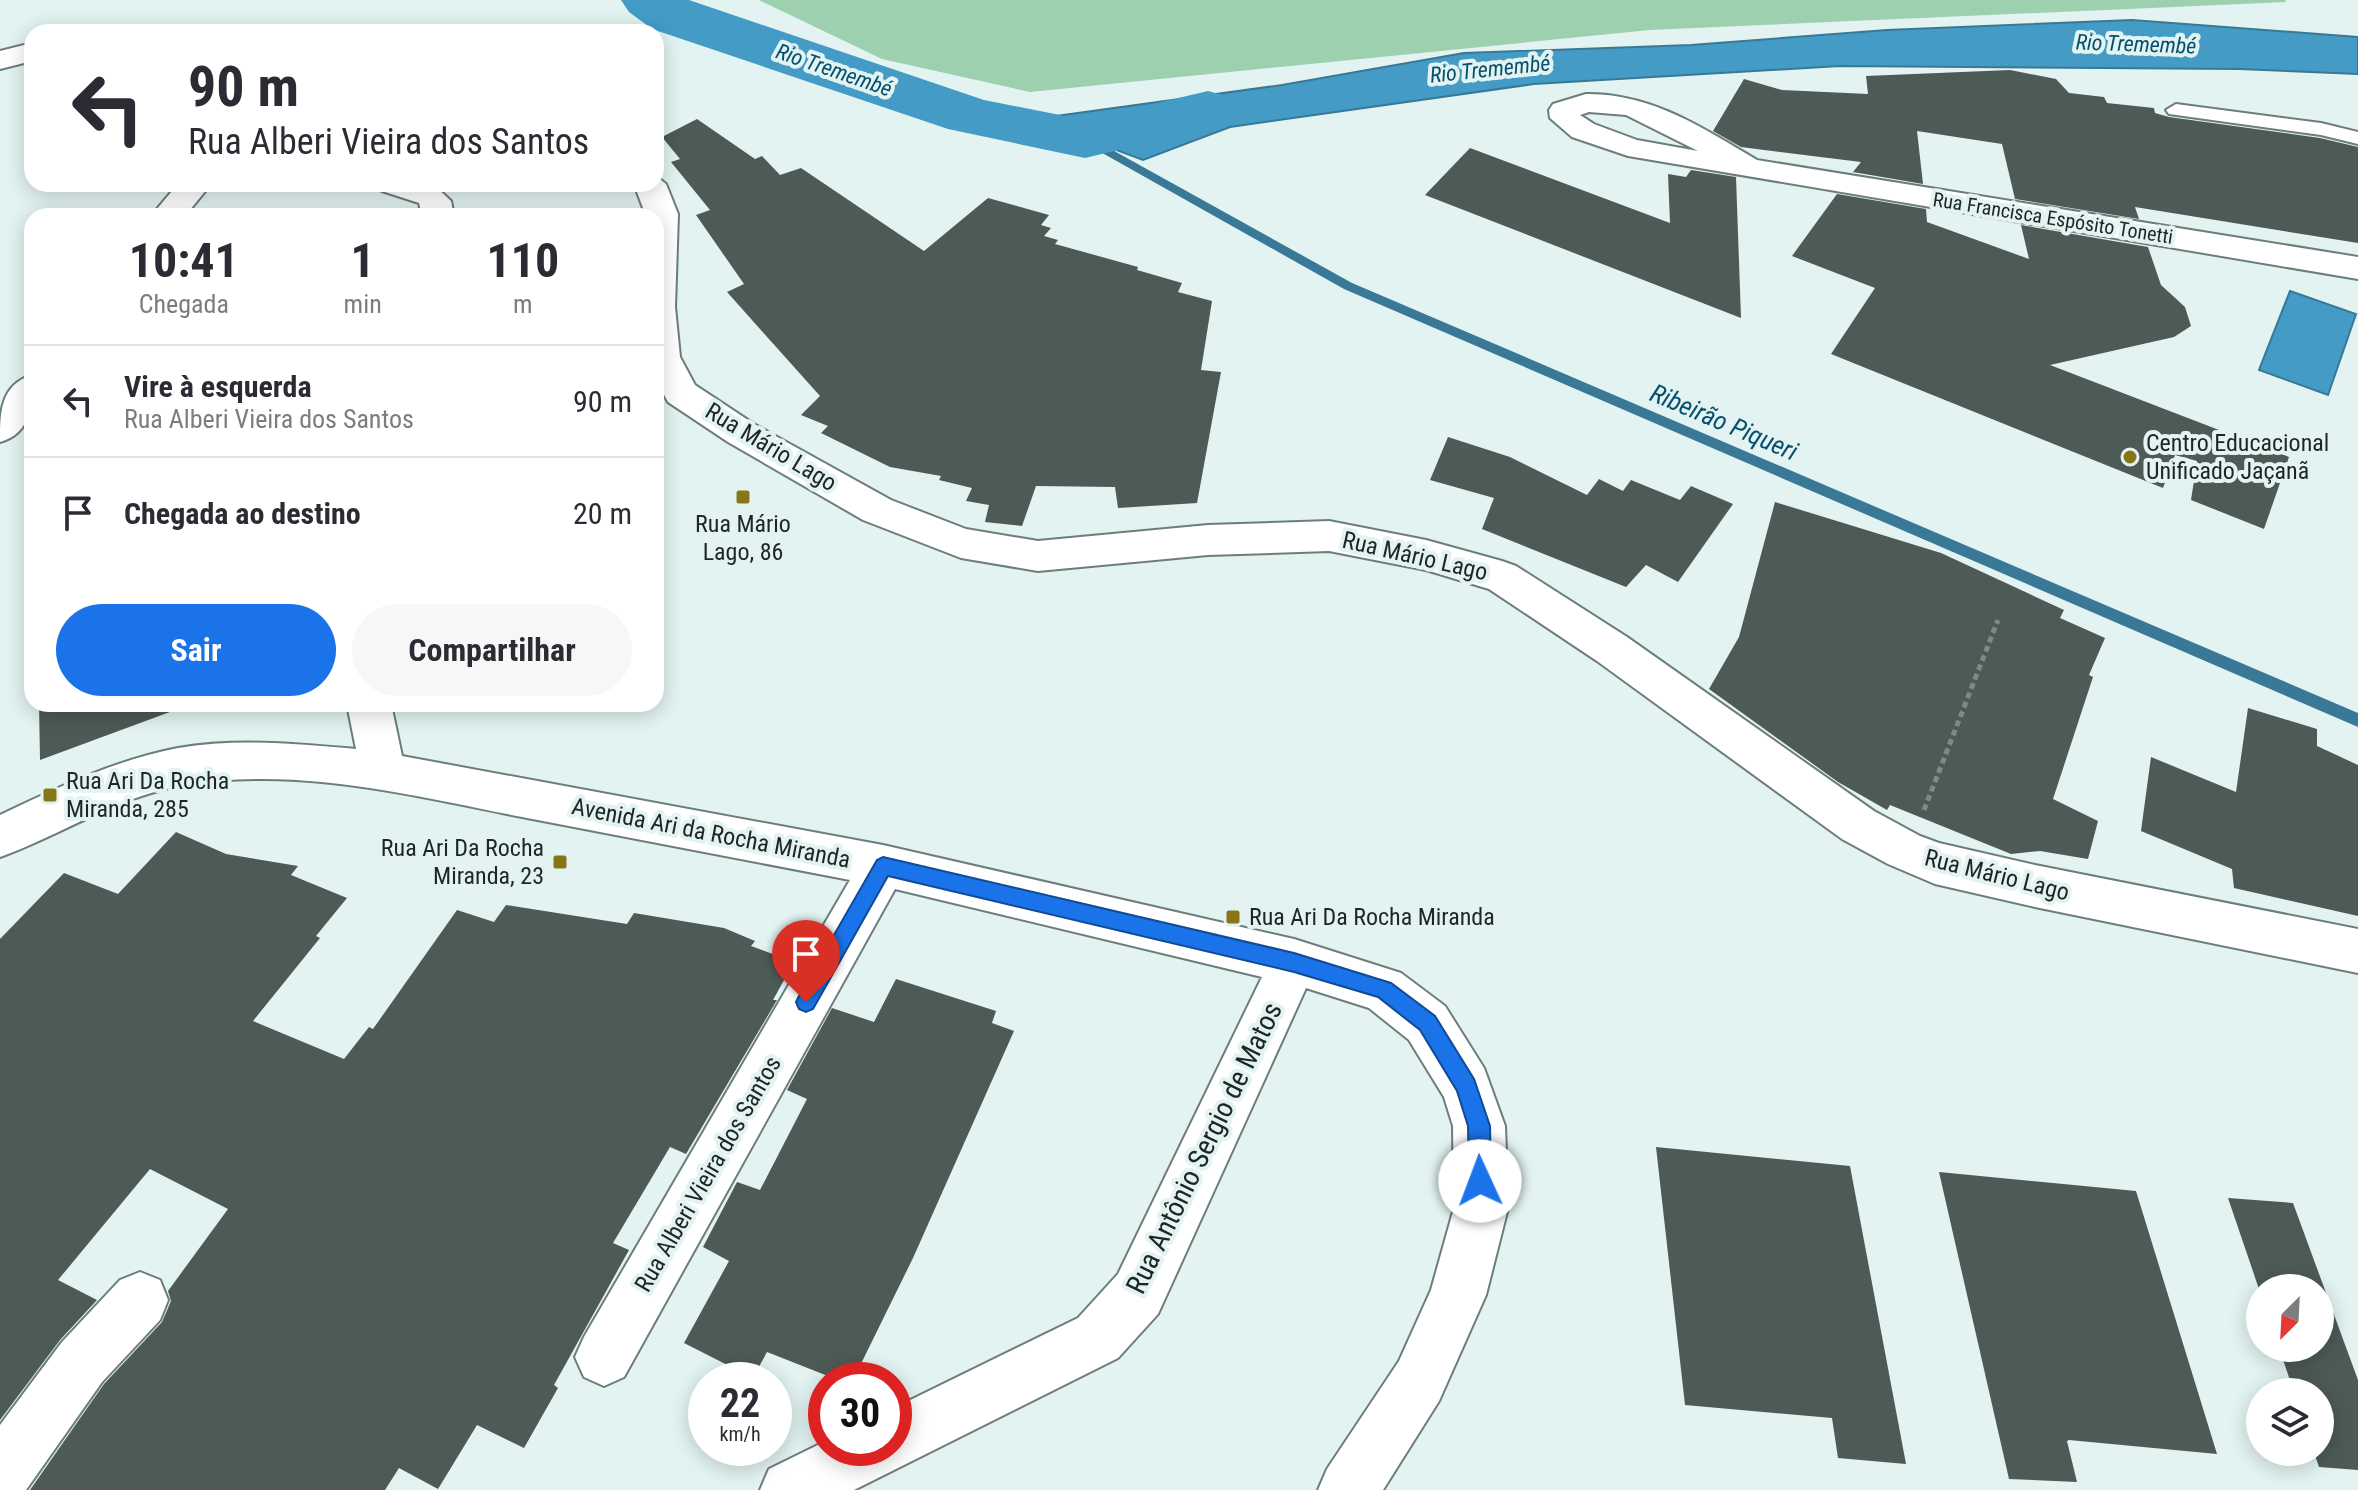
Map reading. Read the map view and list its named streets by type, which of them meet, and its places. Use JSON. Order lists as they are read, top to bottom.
{
  "streets": {
    "street": [
      "Rua Francisca Espósito Tonetti",
      "Rua Mário Lago",
      "Avenida Ari da Rocha Miranda",
      "Rua Antônio Sergio de Matos",
      "Rua Alberi Vieira dos Santos"
    ]
  },
  "crossings": [
    ["Avenida Ari da Rocha Miranda", "Rua Antônio Sergio de Matos"],
    ["Avenida Ari da Rocha Miranda", "Rua Alberi Vieira dos Santos"]
  ],
  "water": ["Rio Tremembé", "Ribeirão Piqueri"],
  "places": {
    "other": ["Centro Educacional Unificado Jaçanã"],
    "transit": [
      "Rua Mário Lago, 86",
      "Rua Ari Da Rocha Miranda, 285",
      "Rua Ari Da Rocha Miranda, 23",
      "Rua Ari Da Rocha Miranda"
    ]
  },
  "north": "bottom left",
  "page": {
    "turn": ["90 m", "Rua Alberi Vieira dos Santos"],
    "eta": [
      "10:41",
      "Chegada",
      "1",
      "min",
      "110",
      "m"
    ],
    "list": [
      {
        "name": "Vire à esquerda",
        "note": "Rua Alberi Vieira dos Santos",
        "value": "90 m"
      },
      {
        "name": "Chegada ao destino",
        "value": "20 m"
      }
    ],
    "buttons": ["Sair", "Compartilhar"],
    "speed": "22 km/h",
    "limit": "30"
  }
}
